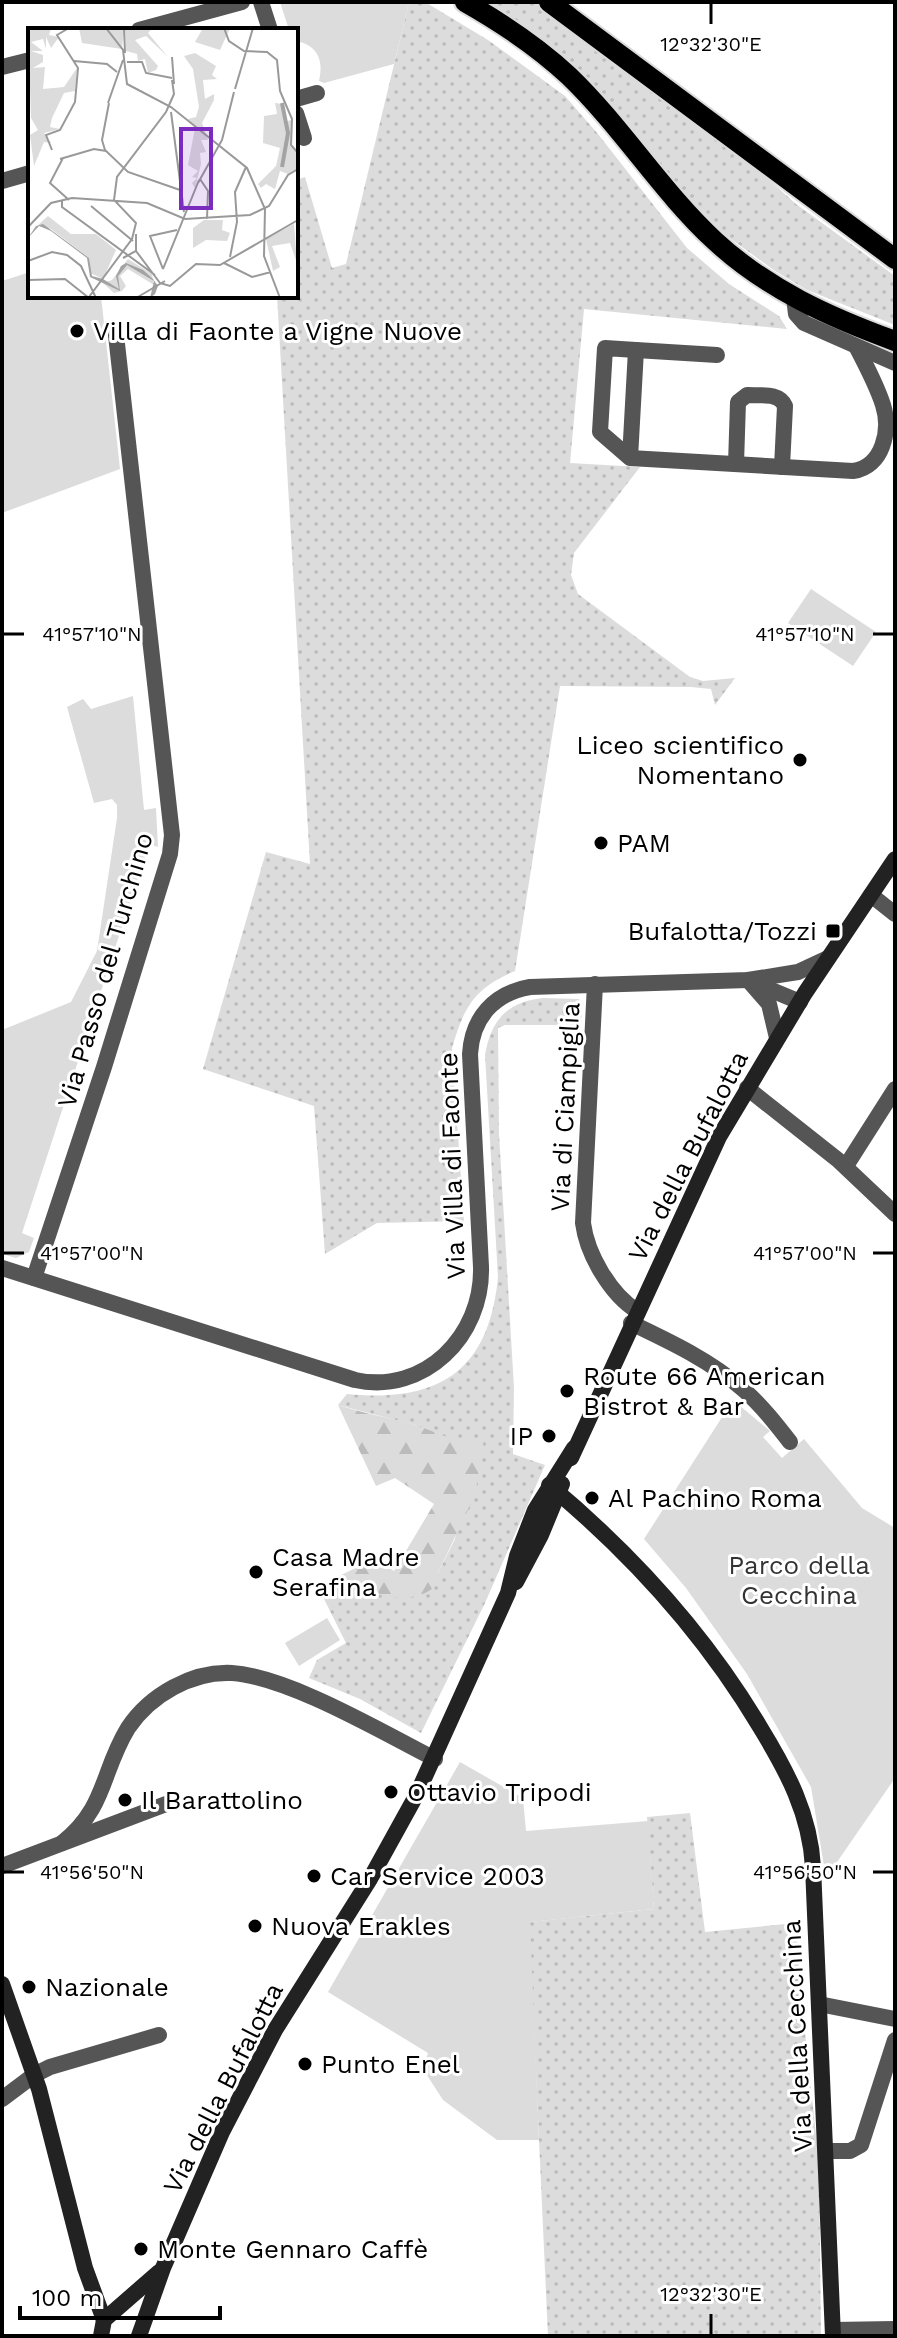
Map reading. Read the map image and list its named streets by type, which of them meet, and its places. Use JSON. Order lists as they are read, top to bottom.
{
  "streets": {
    "street": [
      "Via Passo del Turchino",
      "Via di Ciampiglia",
      "Via della Bufalotta",
      "Via Villa di Faonte",
      "Via della Cecchina"
    ]
  },
  "crossings": [
    ["Via Passo del Turchino", "Via Villa di Faonte"],
    ["Via di Ciampiglia", "Via della Bufalotta"],
    ["Via di Ciampiglia", "Via Villa di Faonte"],
    ["Via della Bufalotta", "Via Villa di Faonte"],
    ["Via della Bufalotta", "Via della Cecchina"]
  ],
  "parks": ["Parco della Cecchina"],
  "places": {
    "other": [
      "Villa di Faonte a Vigne Nuove",
      "Liceo scientifico Nomentano",
      "PAM",
      "Route 66 American Bistrot & Bar",
      "IP",
      "Al Pachino Roma",
      "Casa Madre Serafina",
      "Ottavio Tripodi",
      "Il Barattolino",
      "Car Service 2003",
      "Nuova Erakles",
      "Nazionale",
      "Punto Enel",
      "Monte Gennaro Caffè"
    ],
    "transit": ["Bufalotta/Tozzi"]
  },
  "scale_bar": "100 m",
  "coordinates": [
    "12°32'30\"E",
    "41°57'10\"N",
    "41°57'00\"N",
    "41°56'50\"N"
  ]
}
